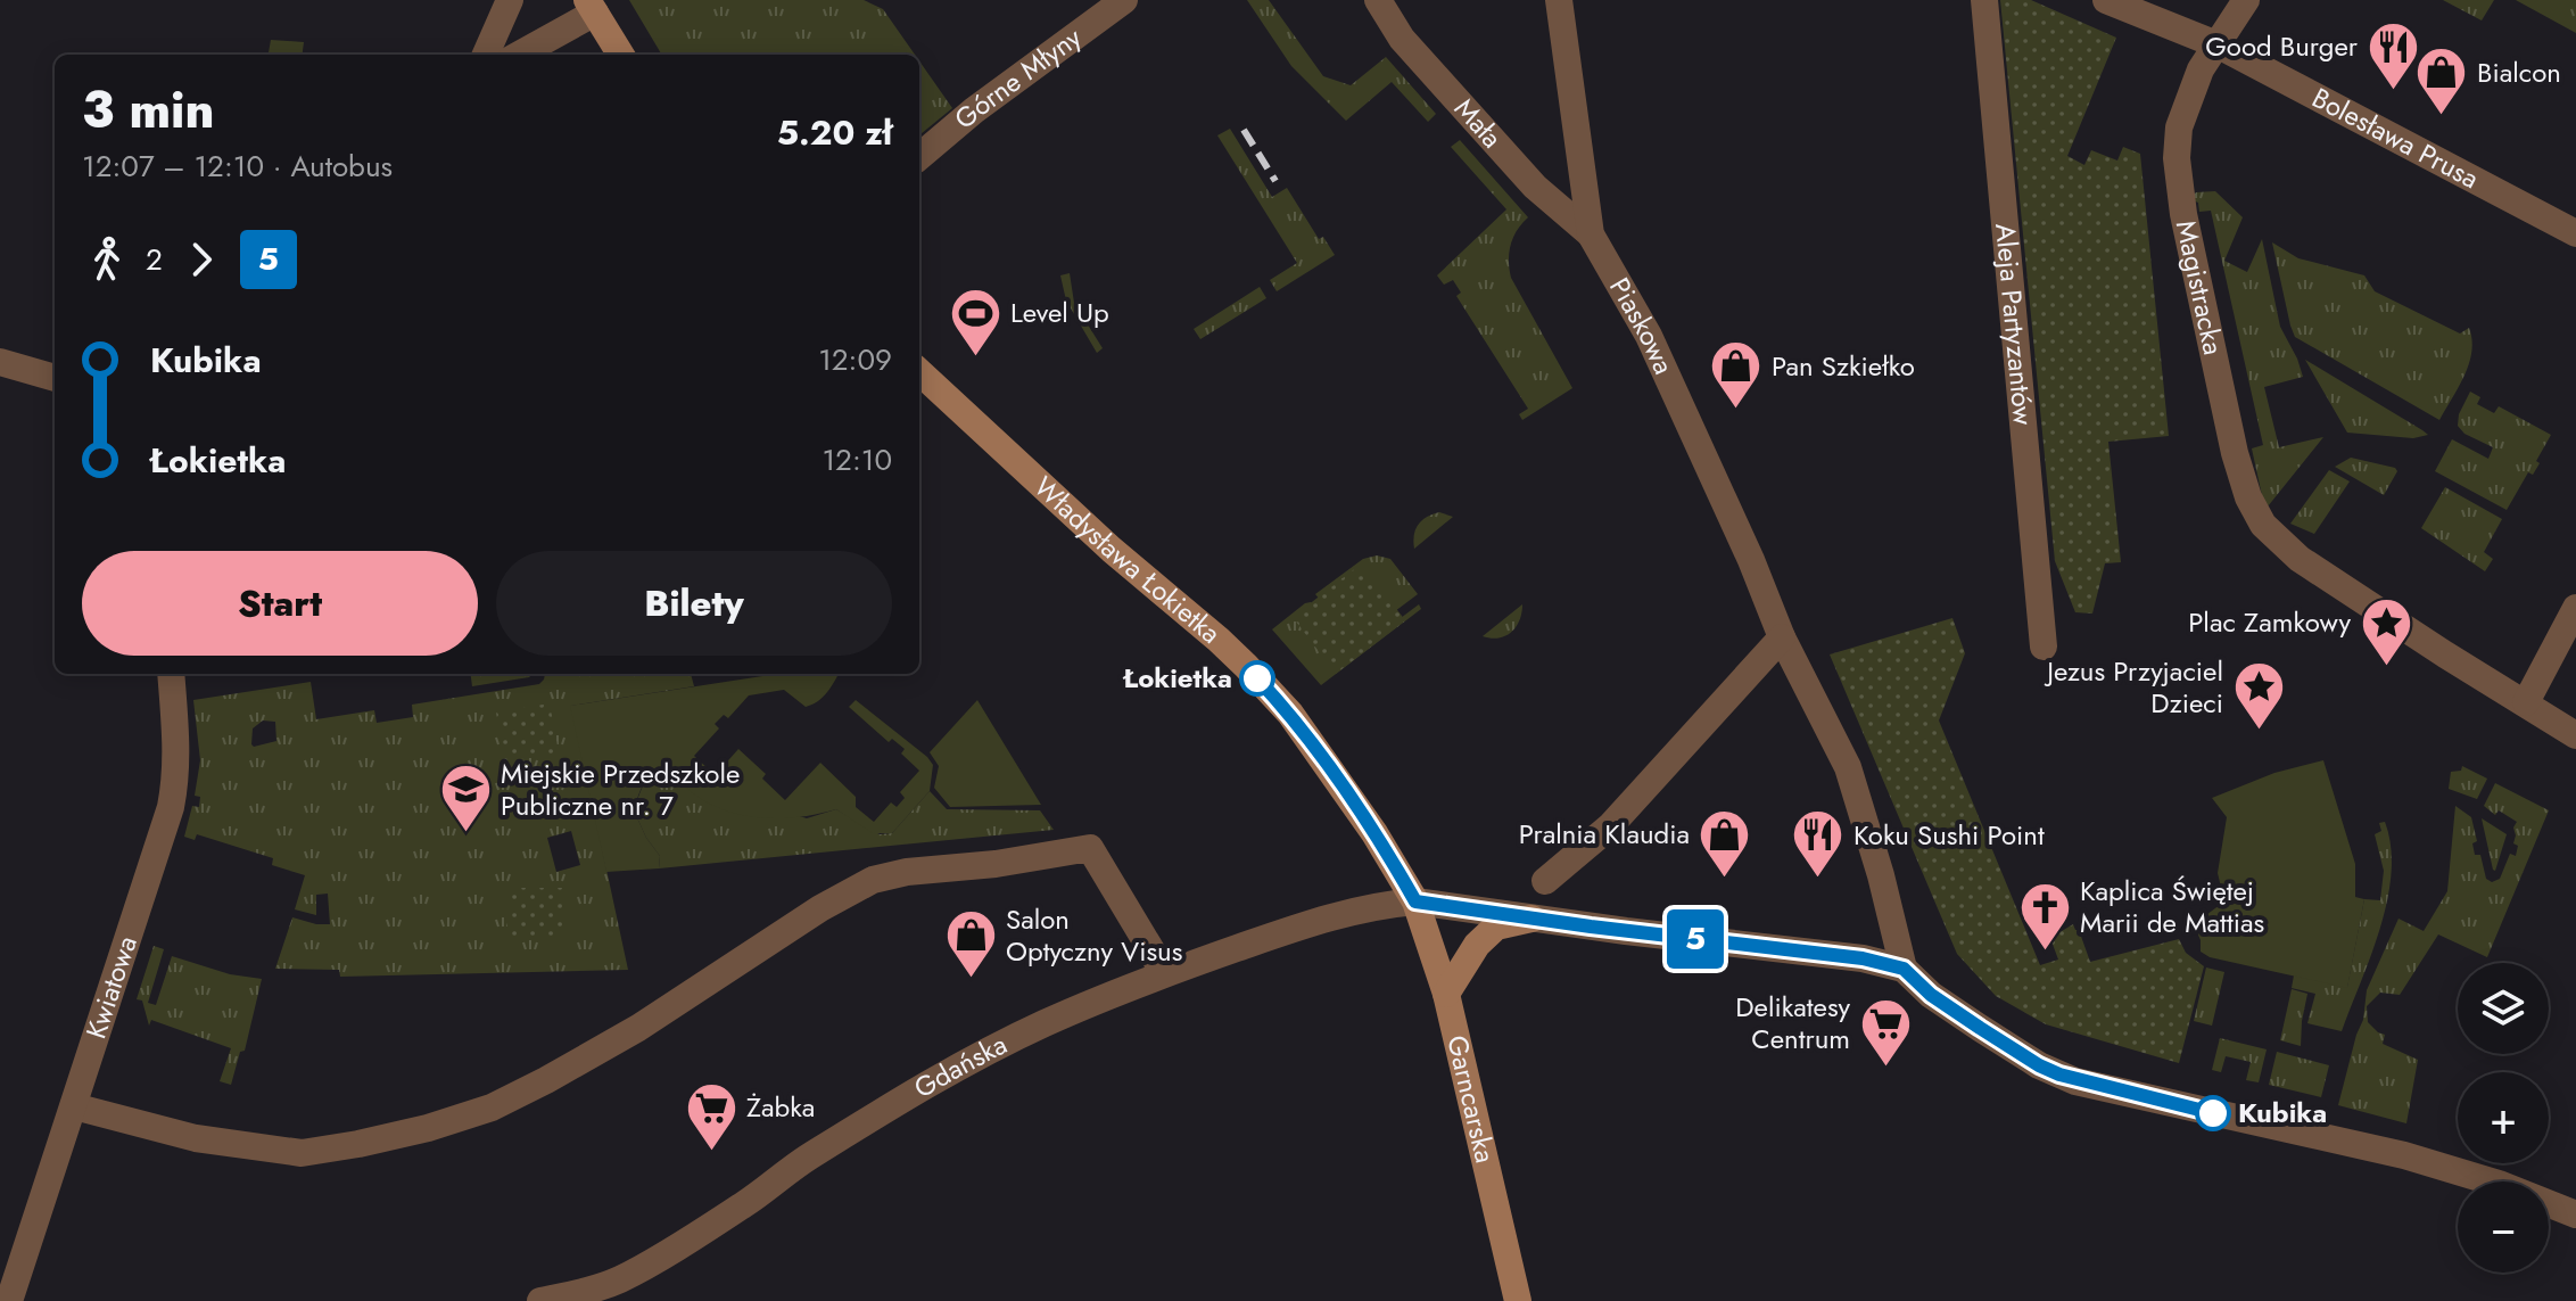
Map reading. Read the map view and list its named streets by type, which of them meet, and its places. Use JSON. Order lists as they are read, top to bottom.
{
  "streets": {
    "street": [
      "Górne Młyny",
      "Mała",
      "Bolesława Prusa",
      "Magistracka",
      "Aleja Partyzantów",
      "Piaskowa",
      "Władysława Łokietka",
      "Kwiatowa",
      "Gdańska",
      "Garncarska"
    ]
  },
  "crossings": [
    ["Mała", "Piaskowa"],
    ["Bolesława Prusa", "Magistracka"],
    ["Piaskowa", "Gdańska"],
    ["Władysława Łokietka", "Gdańska"],
    ["Władysława Łokietka", "Garncarska"],
    ["Gdańska", "Garncarska"]
  ],
  "places": {
    "restaurant": ["Good Burger", "Koku Sushi Point"],
    "shop": [
      "Bialcon",
      "Pan Szkiełko",
      "Pralnia Klaudia",
      "Salon Optyczny Visus"
    ],
    "sports": ["Level Up"],
    "place": ["Plac Zamkowy", "Jezus Przyjaciel Dzieci"],
    "other": ["Łokietka", "Kubika"],
    "school or university": ["Miejskie Przedszkole Publiczne nr. 7"],
    "church": ["Kaplica Świętej Marii de Mattias"],
    "supermarket": ["Delikatesy Centrum", "Żabka"]
  },
  "lines": ["bus line 5"],
  "page": {
    "on_map": "5",
    "heading": ["3 min", "12:07 – 12:10 · Autobus", "5.20 zł"],
    "legs": ["2", "5"],
    "list": [
      {
        "name": "Kubika",
        "value": "12:09"
      },
      {
        "name": "Łokietka",
        "value": "12:10"
      }
    ],
    "buttons": ["Start", "Bilety"],
    "map_buttons": ["+", "−"]
  }
}
